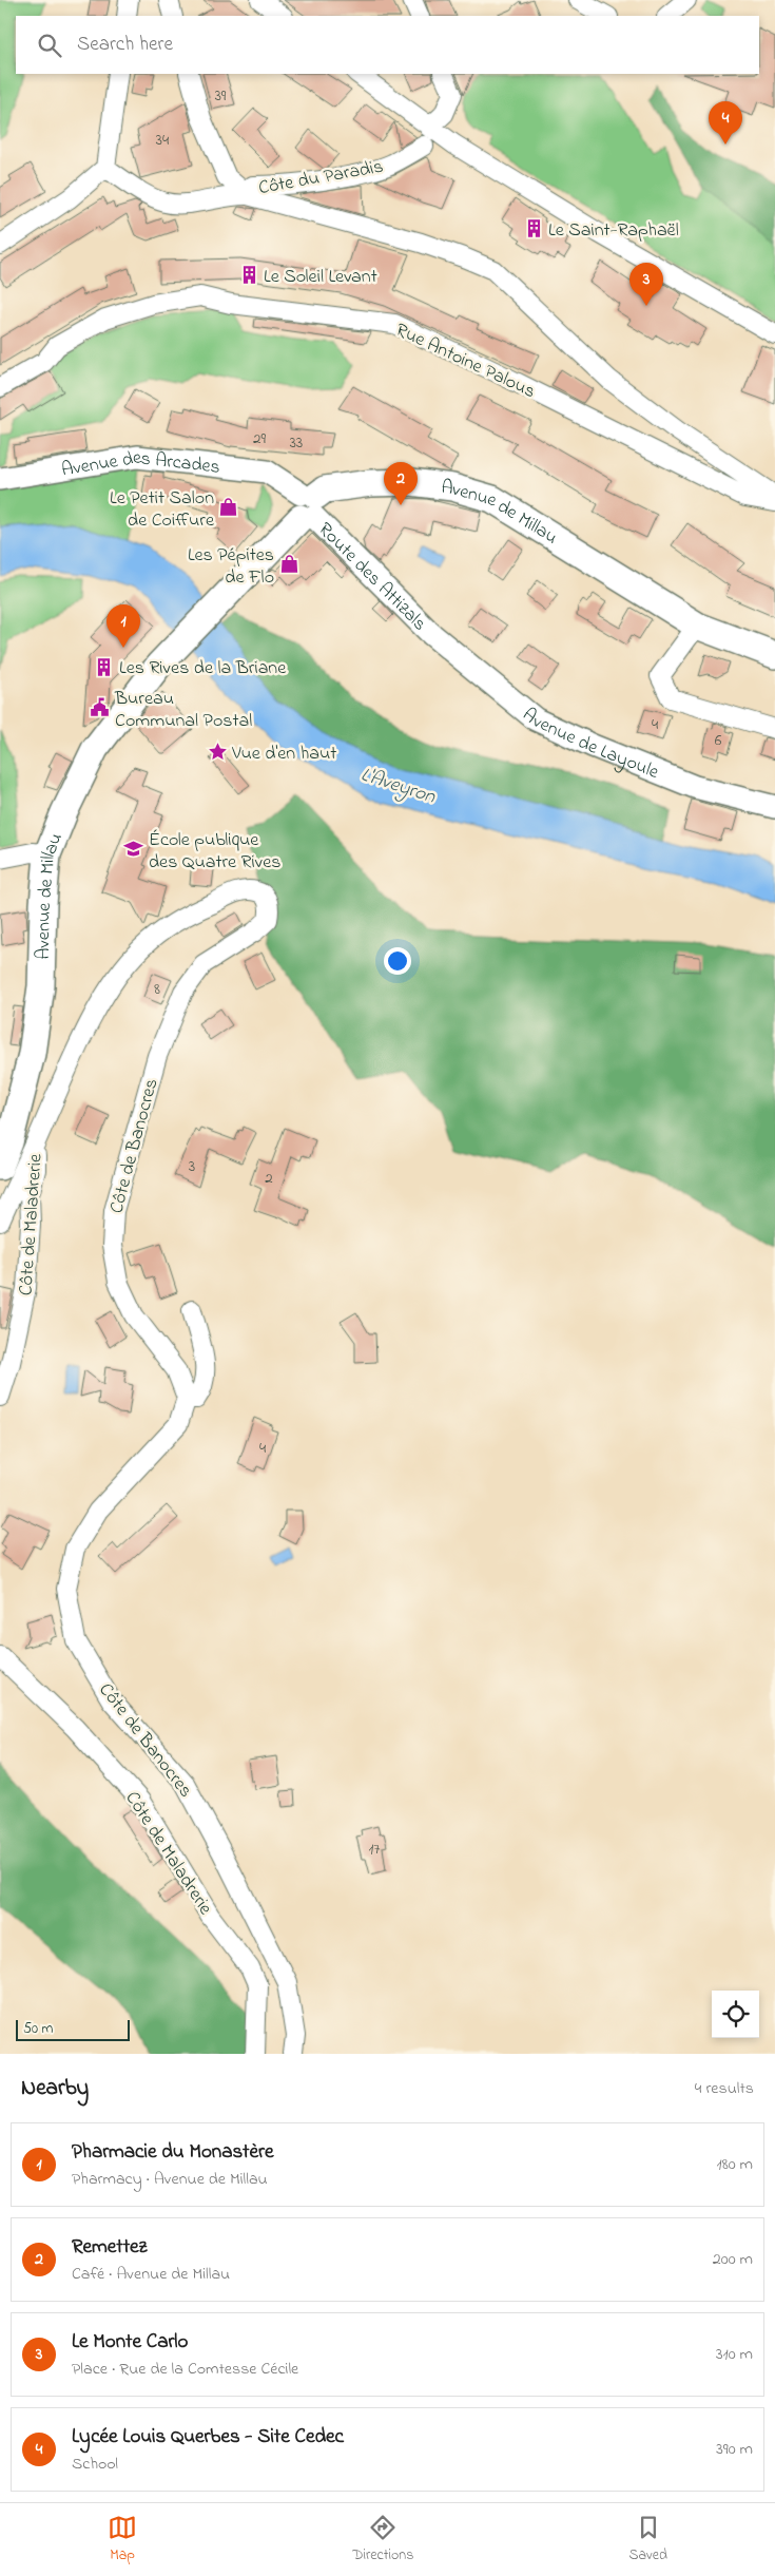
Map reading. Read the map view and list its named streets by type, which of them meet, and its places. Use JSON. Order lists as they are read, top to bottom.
{
  "streets": {
    "main road": ["Avenue de Millau"],
    "street": [
      "Côte du Paradis",
      "Rue Antoine Palous",
      "Avenue des Arcades",
      "Route des Attizals",
      "Avenue de Layoule",
      "Côte de Banocres",
      "Côte de Maladrerie"
    ]
  },
  "crossings": [
    ["Avenue des Arcades", "Avenue de Millau"],
    ["Avenue des Arcades", "Route des Attizals"],
    ["Avenue de Millau", "Route des Attizals"],
    ["Route des Attizals", "Avenue de Layoule"],
    ["Côte de Banocres", "Côte de Maladrerie"]
  ],
  "water": ["L'Aveyron"],
  "places": {
    "building": ["Le Saint-Raphaël", "Le Soleil Levant", "Les Rives de la Briane"],
    "shop": ["Le Petit Salon de Coiffure", "Les Pépites de Flo"],
    "public building": ["Bureau Communal Postal"],
    "place": ["Vue d'en haut"],
    "school or university": ["École publique des Quatre Rives"]
  },
  "house_numbers": [
    "39",
    "34",
    "29",
    "33",
    "4",
    "6",
    "8",
    "3",
    "2",
    "4",
    "17"
  ],
  "scale_bar": "50 m",
  "page": {
    "search": "Search here",
    "pins": [
      "4",
      "3",
      "2",
      "1"
    ],
    "scale": "50 m",
    "heading": ["Nearby", "4 results"],
    "list": [
      {
        "mark": "1",
        "name": "Pharmacie du Monastère",
        "note": "Pharmacy · Avenue de Millau",
        "value": "180 m"
      },
      {
        "mark": "2",
        "name": "Remettez",
        "note": "Café · Avenue de Millau",
        "value": "200 m"
      },
      {
        "mark": "3",
        "name": "Le Monte Carlo",
        "note": "Place · Rue de la Comtesse Cécile",
        "value": "310 m"
      },
      {
        "mark": "4",
        "name": "Lycée Louis Querbes - Site Cedec",
        "note": "School",
        "value": "390 m"
      }
    ],
    "nav": ["Map", "Directions", "Saved"]
  }
}
